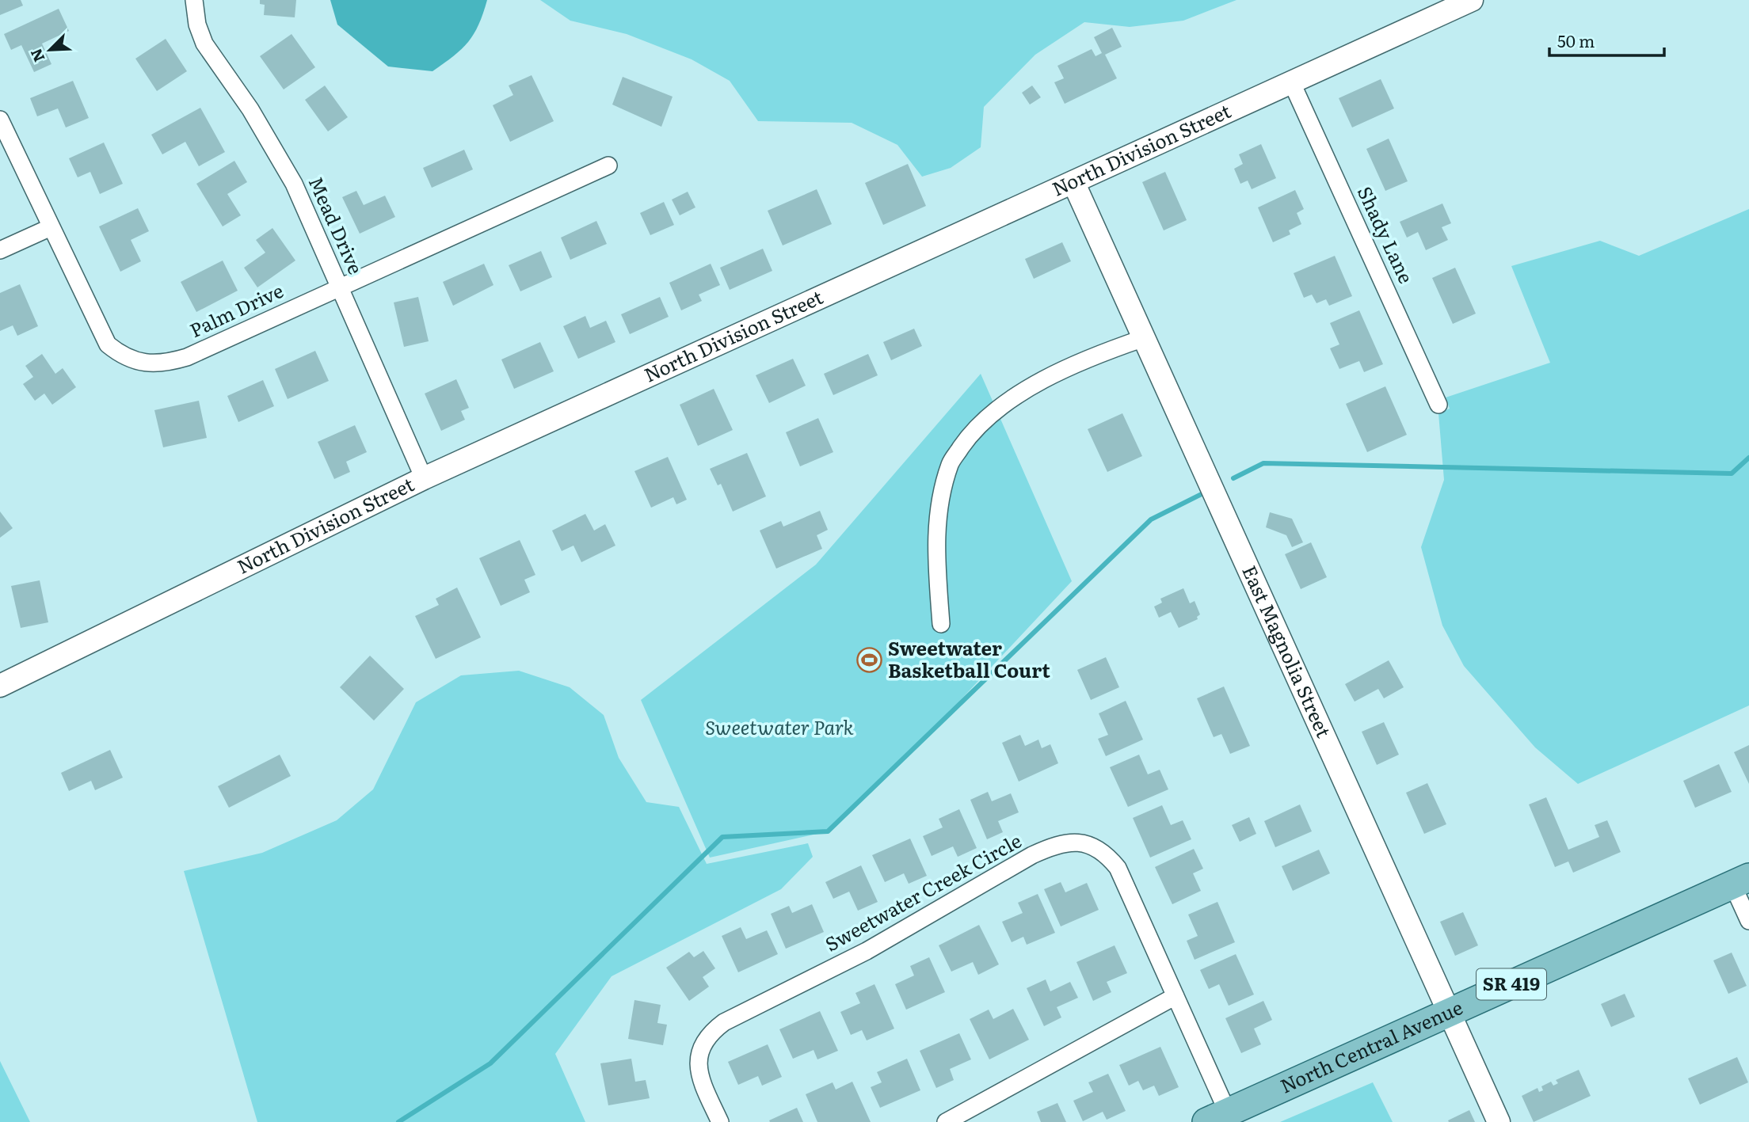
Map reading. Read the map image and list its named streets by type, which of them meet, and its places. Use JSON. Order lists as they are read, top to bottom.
{
  "streets": {
    "main road": ["SR 419", "North Central Avenue"],
    "street": [
      "North Division Street",
      "Mead Drive",
      "Shady Lane",
      "Palm Drive",
      "East Magnolia Street",
      "Sweetwater Creek Circle"
    ]
  },
  "crossings": [
    ["North Division Street", "Mead Drive"],
    ["North Division Street", "Shady Lane"],
    ["North Division Street", "East Magnolia Street"],
    ["Mead Drive", "Palm Drive"],
    ["East Magnolia Street", "North Central Avenue"],
    ["Sweetwater Creek Circle", "North Central Avenue"]
  ],
  "parks": ["Sweetwater Park"],
  "places": {
    "sports": ["Sweetwater Basketball Court"]
  },
  "scale_bar": "50 m",
  "north": "bottom left"
}
